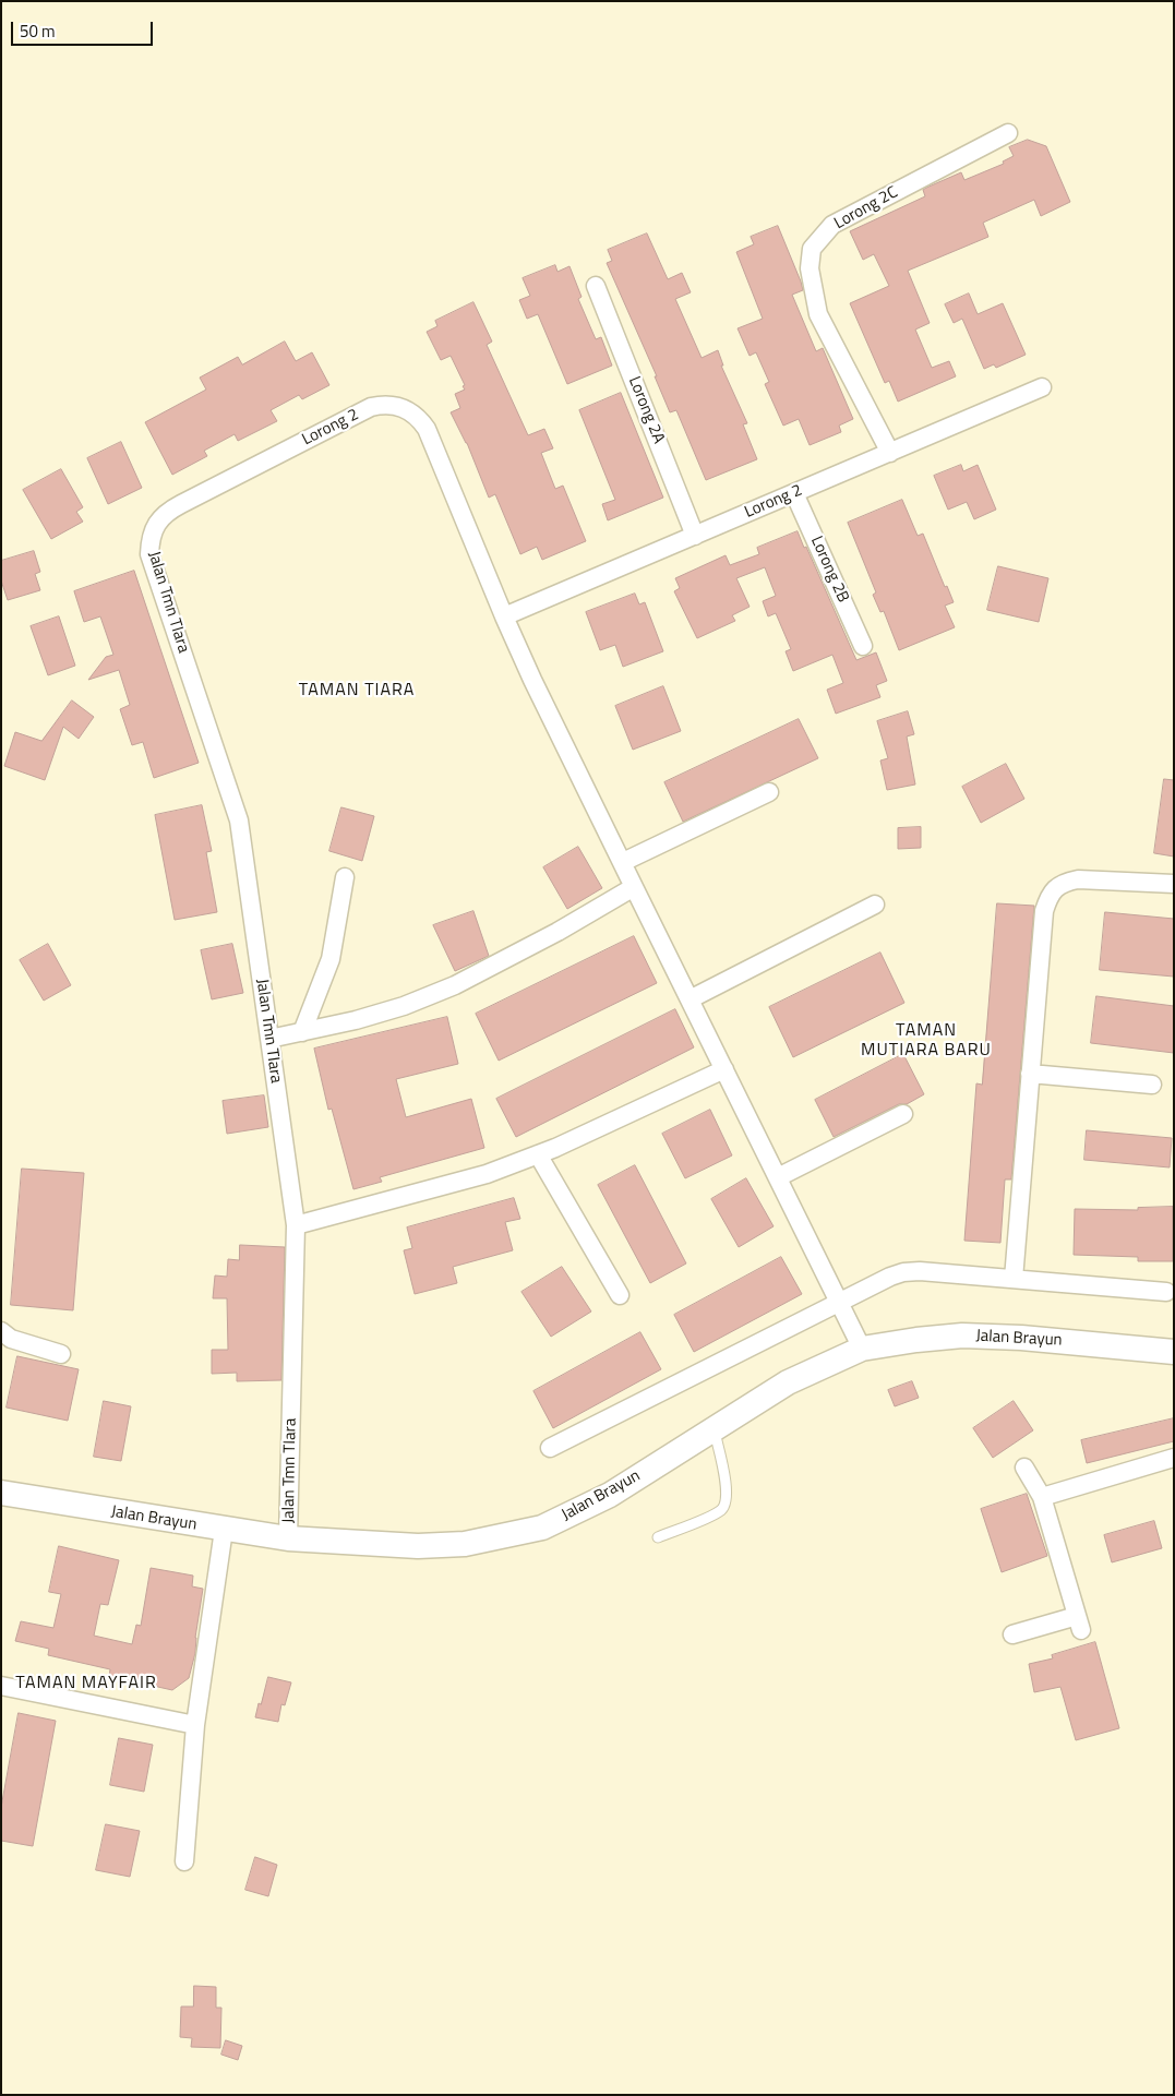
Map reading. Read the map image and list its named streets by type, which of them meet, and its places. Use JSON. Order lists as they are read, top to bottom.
{
  "streets": {
    "main road": ["Jalan Brayun"],
    "street": [
      "Lorong 2C",
      "Lorong 2A",
      "Lorong 2",
      "Lorong 2B",
      "Jalan Tmn TIara"
    ]
  },
  "crossings": [
    ["Lorong 2C", "Lorong 2"],
    ["Lorong 2A", "Lorong 2"],
    ["Lorong 2", "Lorong 2B"],
    ["Lorong 2", "Jalan Tmn TIara"],
    ["Lorong 2", "Jalan Brayun"],
    ["Jalan Tmn TIara", "Jalan Brayun"]
  ],
  "districts": ["TAMAN TIARA", "TAMAN MUTIARA BARU", "TAMAN MAYFAIR"],
  "scale_bar": "50 m"
}
